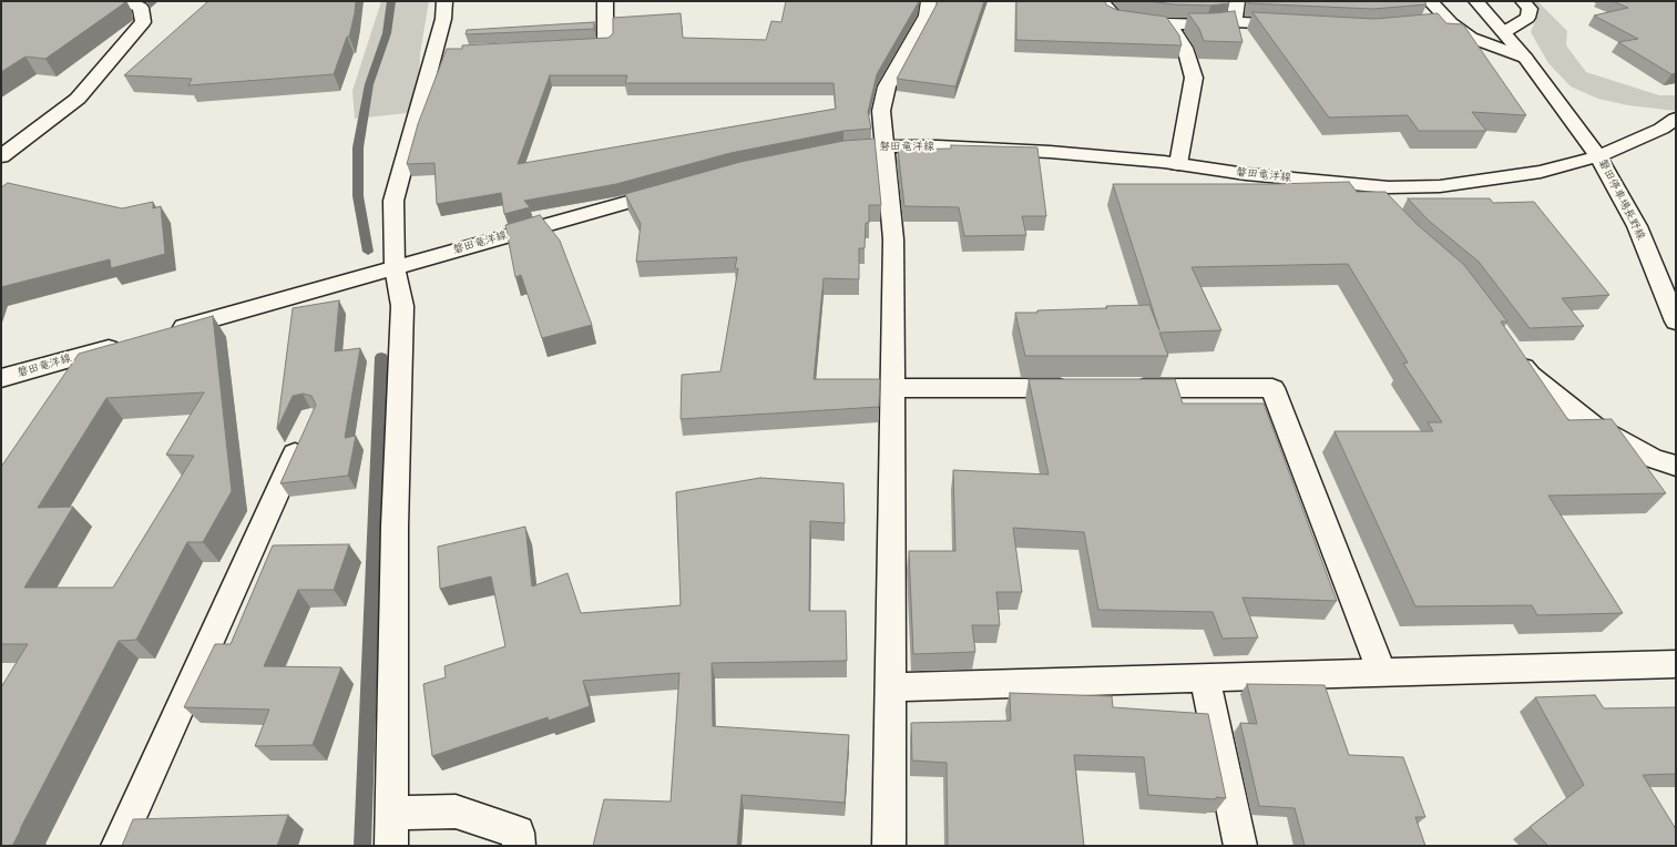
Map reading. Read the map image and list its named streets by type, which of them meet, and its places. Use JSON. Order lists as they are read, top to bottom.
{
  "streets": {
    "street": ["磐田竜洋線", "磐田停車場長野線"]
  },
  "crossings": [
    ["磐田竜洋線", "磐田停車場長野線"]
  ]
}
